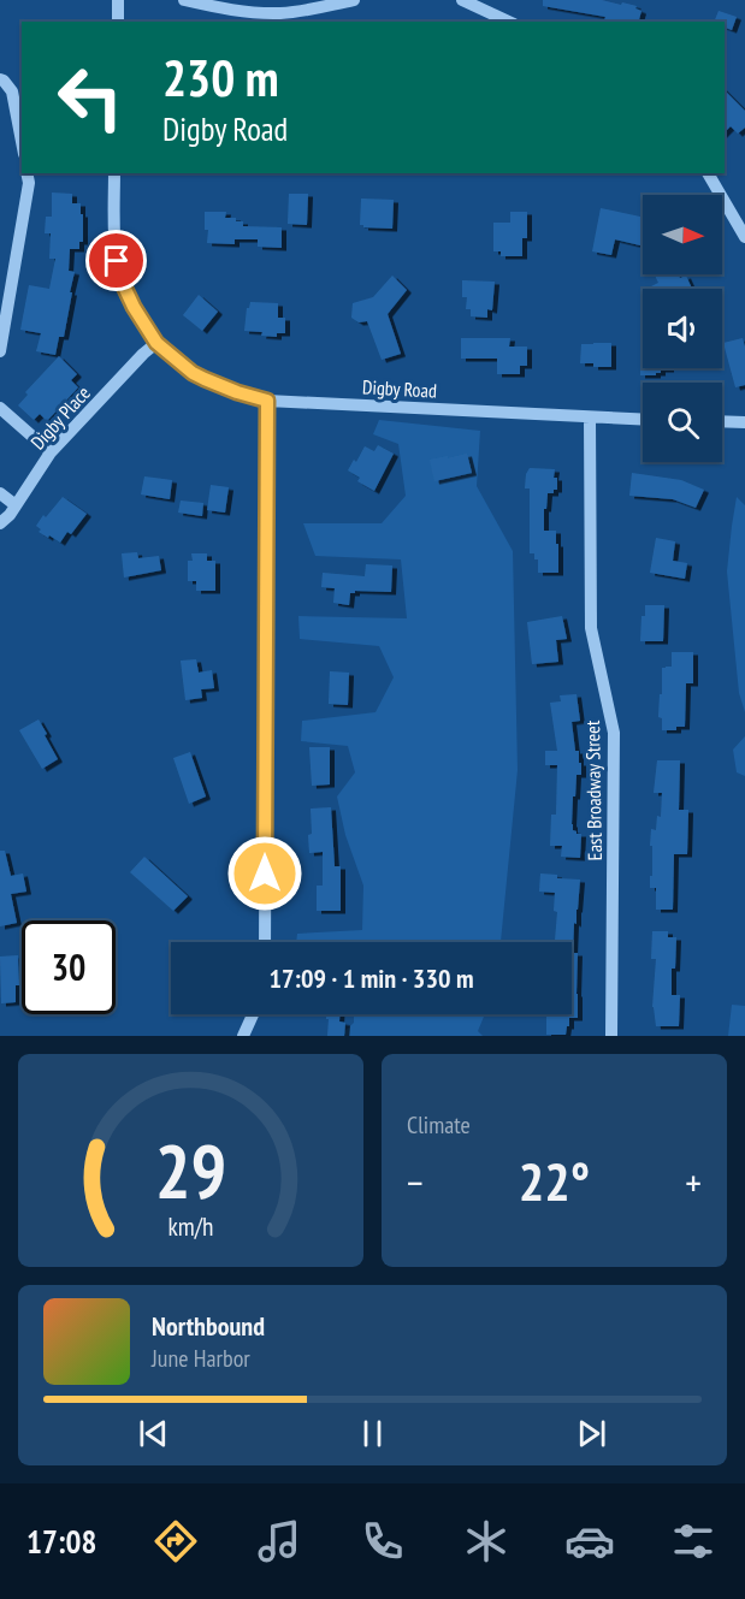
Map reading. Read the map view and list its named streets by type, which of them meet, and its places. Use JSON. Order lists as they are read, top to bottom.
{
  "streets": {
    "street": ["Digby Road", "Digby Place", "East Broadway Street"]
  },
  "crossings": [
    ["Digby Road", "Digby Place"],
    ["Digby Road", "East Broadway Street"]
  ],
  "north": "right",
  "page": {
    "turn": ["230 m", "Digby Road"],
    "limit": "30",
    "trip": "17:09 · 1 min · 330 m",
    "tile": "Climate",
    "heat": ["−", "22°", "+"],
    "song": ["Northbound", "June Harbor"],
    "tabs": "17:08",
    "gauge": ["29", "km/h"]
  }
}
